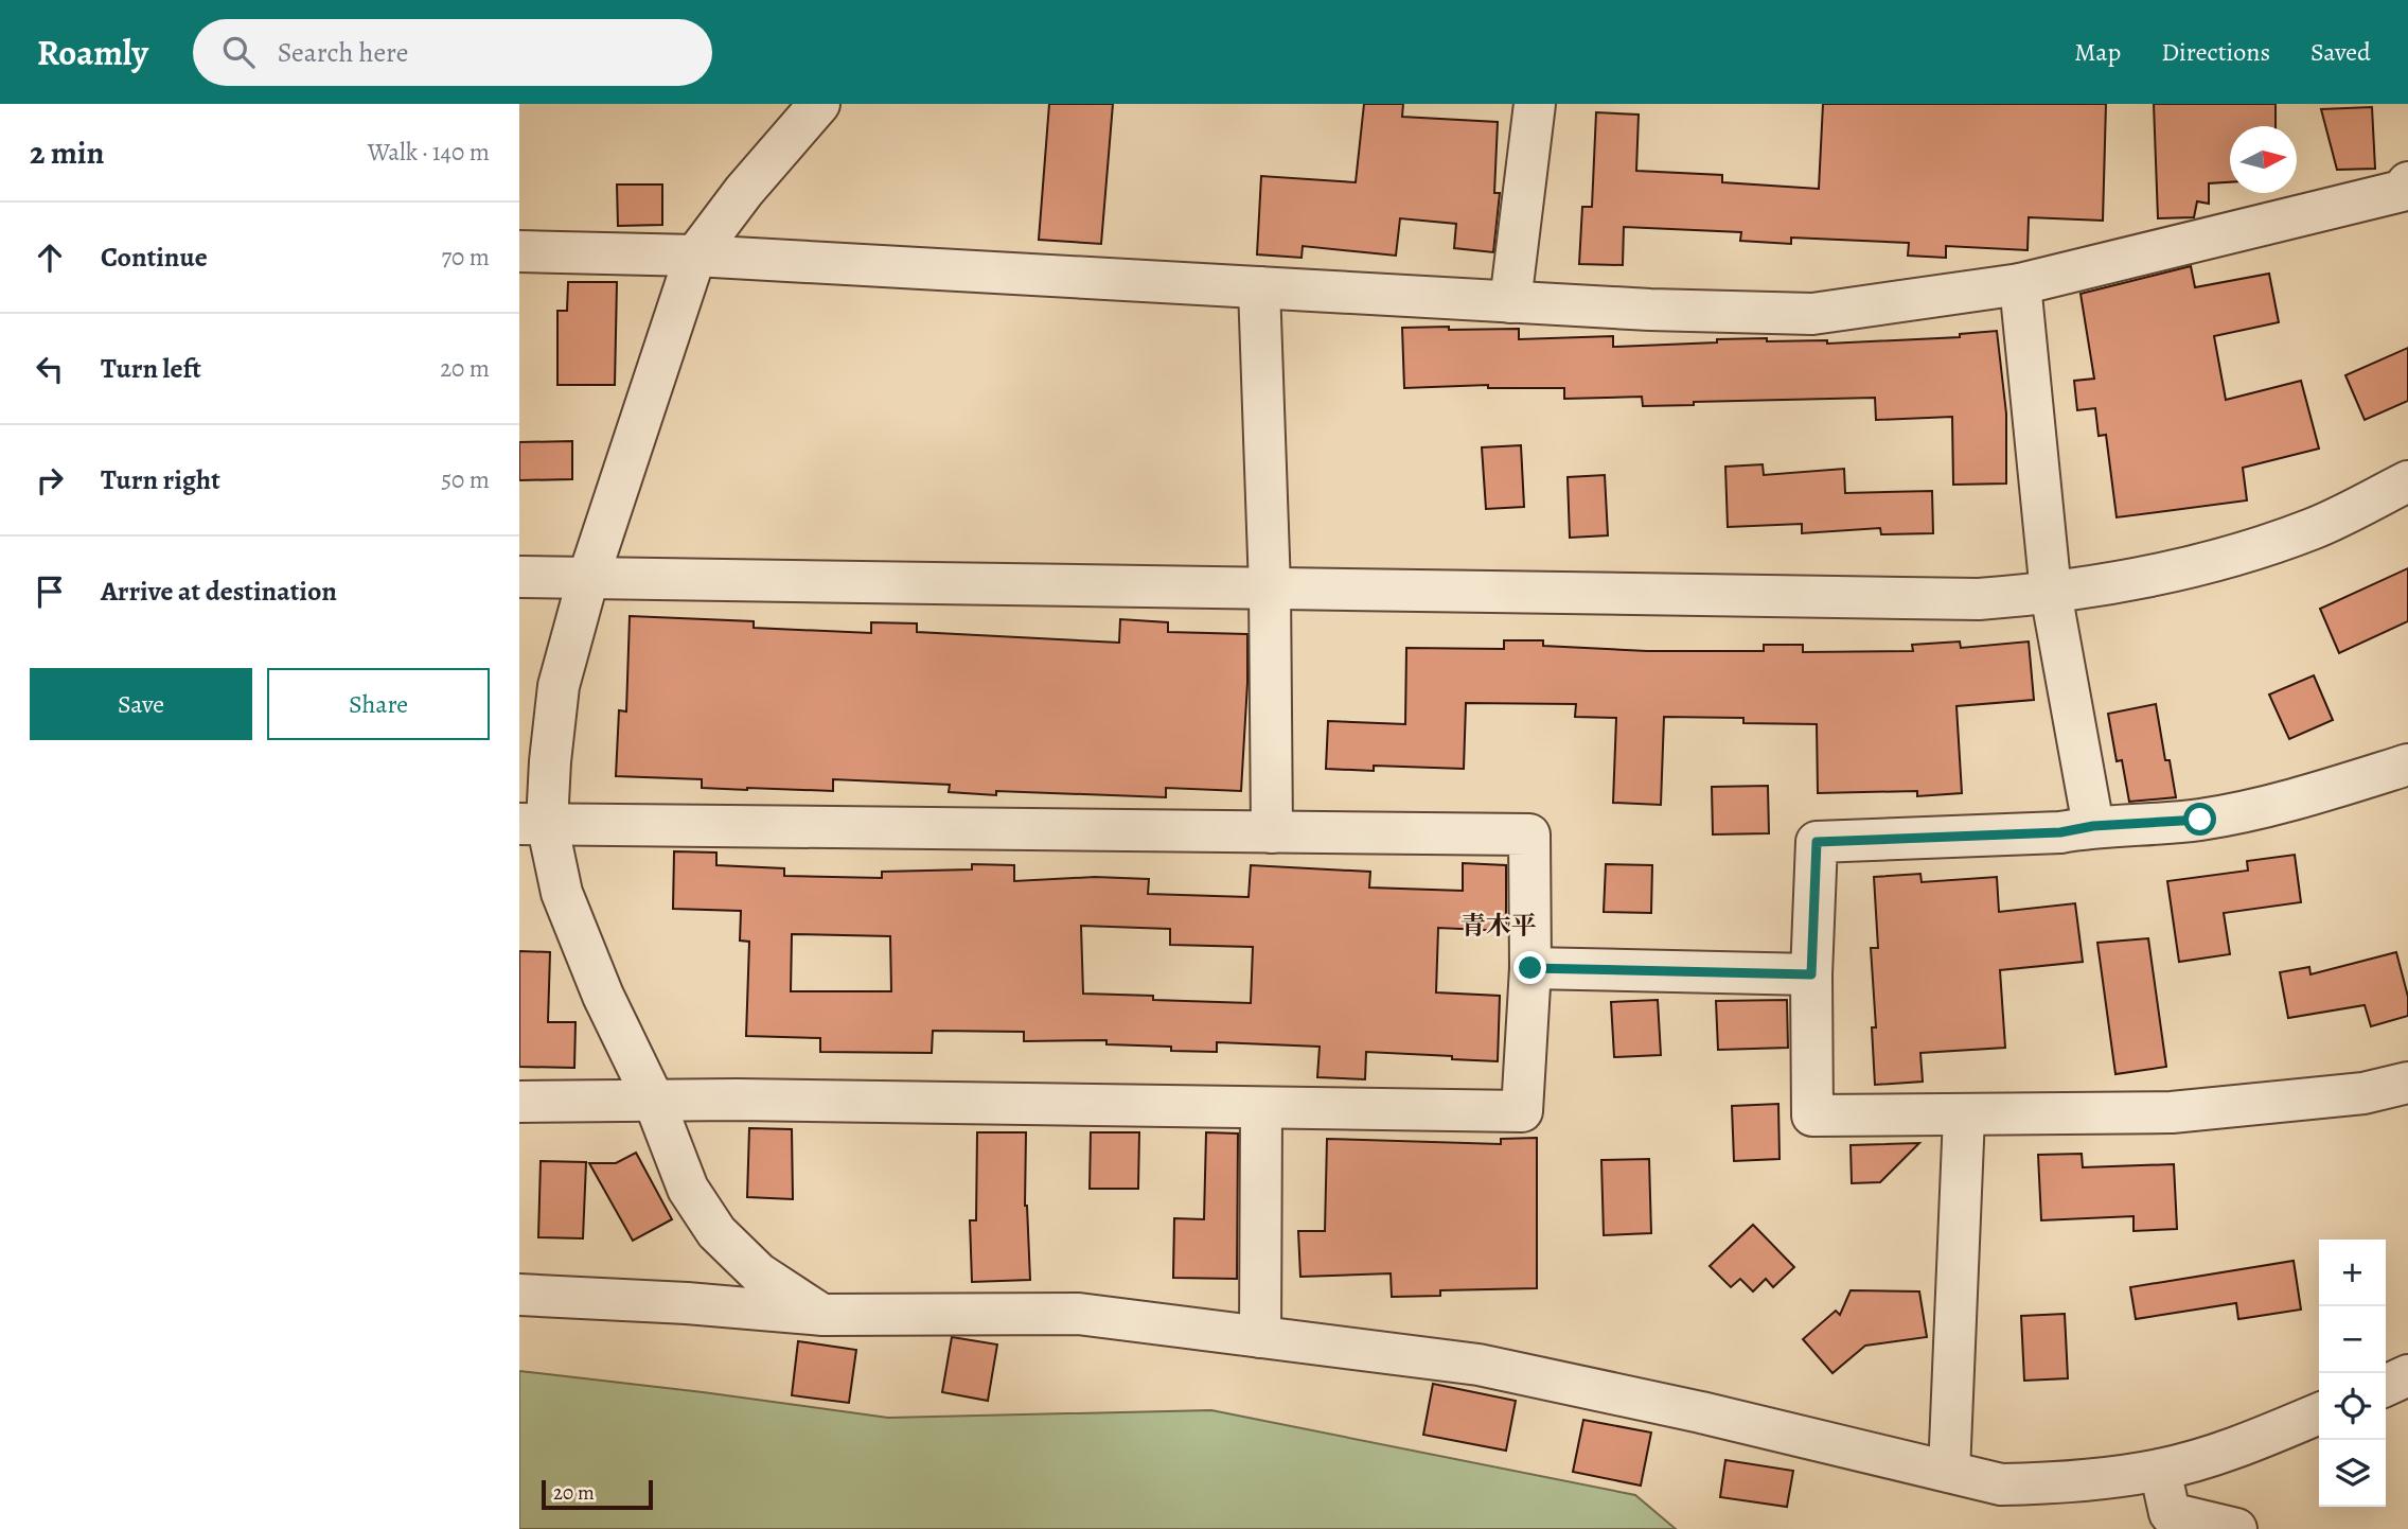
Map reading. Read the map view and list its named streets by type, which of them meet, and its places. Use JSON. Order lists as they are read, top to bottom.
{
  "districts": ["青木平"],
  "scale_bar": "20 m",
  "north": "right",
  "page": {
    "header": "Roamly",
    "search": "Search here",
    "nav": ["Map", "Directions", "Saved"],
    "heading": ["2 min", "Walk · 140 m"],
    "list": [
      ["Continue", "70 m"],
      ["Turn left", "20 m"],
      ["Turn right", "50 m"],
      "Arrive at destination"
    ],
    "buttons": ["Save", "Share"],
    "map_buttons": ["+", "−"],
    "scale": "20 m"
  }
}
